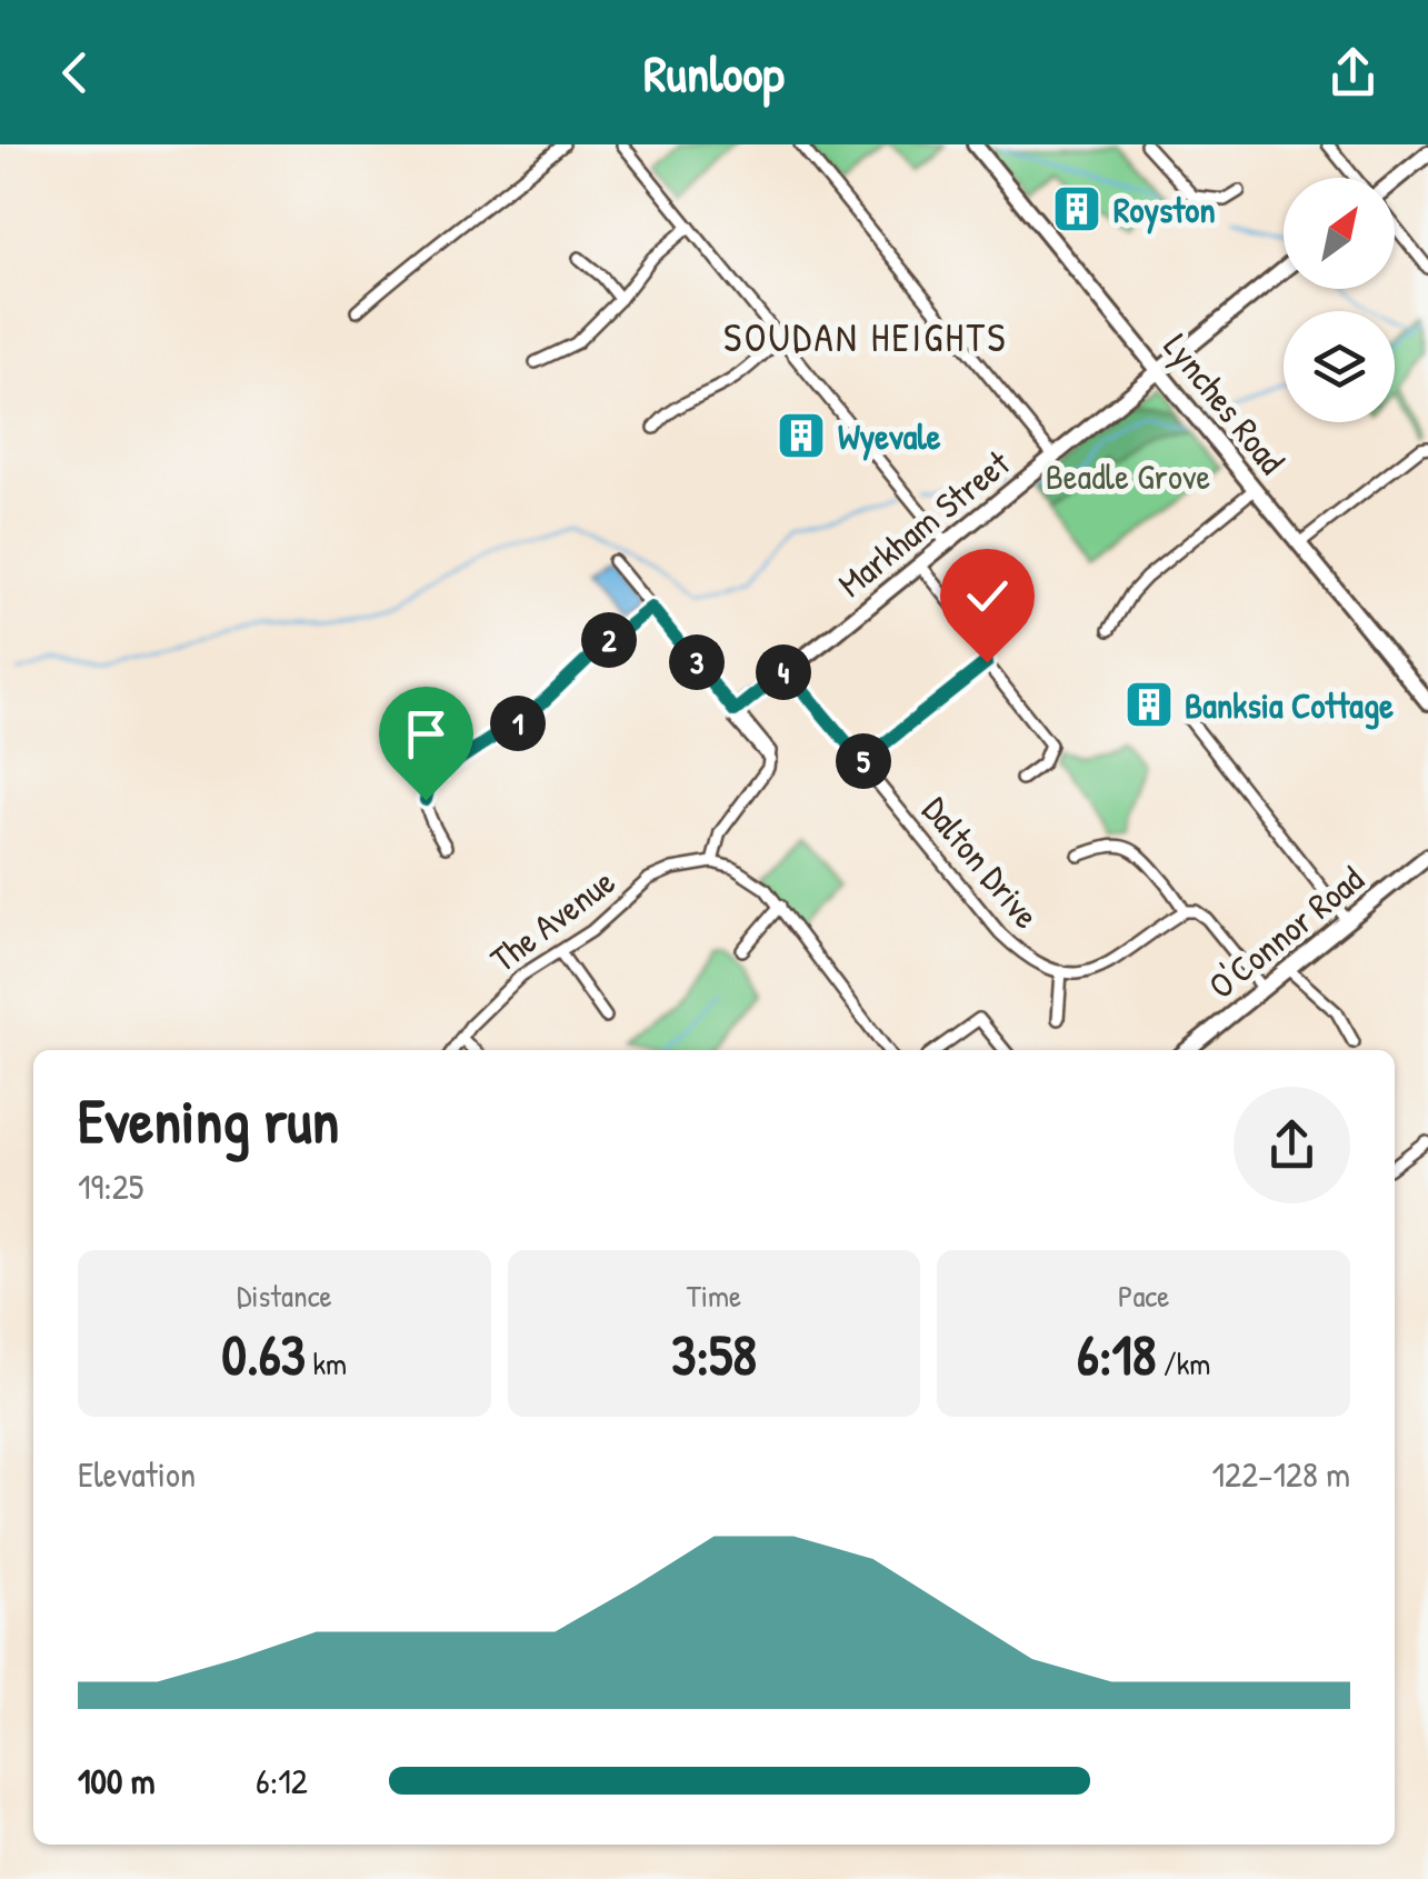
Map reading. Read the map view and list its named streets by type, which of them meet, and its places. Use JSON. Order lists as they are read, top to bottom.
{
  "streets": {
    "street": [
      "Lynches Road",
      "Markham Street",
      "Dalton Drive",
      "The Avenue",
      "O'Connor Road"
    ]
  },
  "crossings": [
    ["Lynches Road", "Markham Street"],
    ["Markham Street", "Dalton Drive"]
  ],
  "districts": ["SOUDAN HEIGHTS"],
  "parks": ["Beadle Grove"],
  "places": {
    "building": ["Royston", "Wyevale", "Banksia Cottage"]
  },
  "north": "top right",
  "page": {
    "header": "Runloop",
    "pins": [
      "2",
      "3",
      "4",
      "1",
      "5"
    ],
    "heading": ["Evening run", "19:25"],
    "stats": [
      ["Distance", "0.63 km"],
      ["Time", "3:58"],
      ["Pace", "6:18 /km"]
    ],
    "chart": ["Elevation", "122–128 m"],
    "list": [
      {
        "name": "100 m",
        "note": "6:12"
      }
    ]
  }
}
